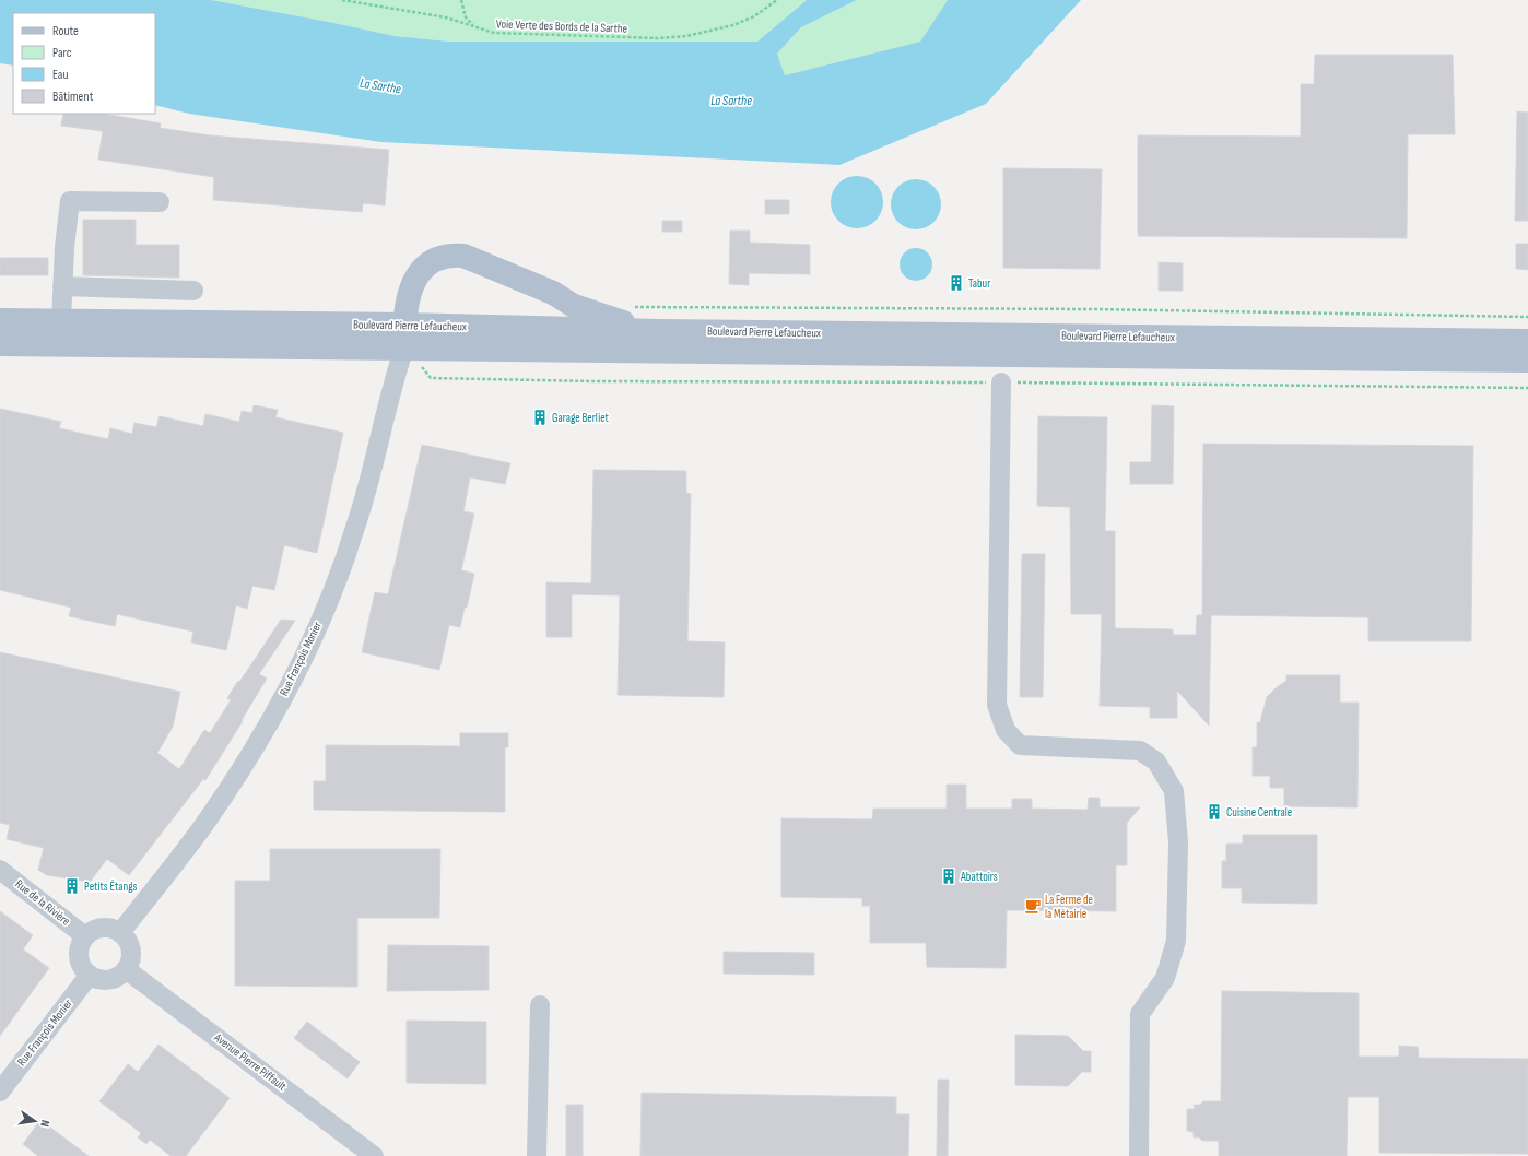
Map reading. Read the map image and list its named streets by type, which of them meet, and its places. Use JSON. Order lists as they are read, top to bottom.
{
  "streets": {
    "main road": ["Boulevard Pierre Lefaucheux"],
    "street": ["Rue François Monier", "Rue de la Rivière", "Avenue Pierre Piffault"],
    "path": ["Voie Verte des Bords de la Sarthe"]
  },
  "crossings": [
    ["Boulevard Pierre Lefaucheux", "Rue François Monier"],
    ["Rue François Monier", "Rue de la Rivière"],
    ["Rue François Monier", "Avenue Pierre Piffault"],
    ["Rue de la Rivière", "Avenue Pierre Piffault"]
  ],
  "water": ["La Sarthe"],
  "places": {
    "building": [
      "Tabur",
      "Garage Berliet",
      "Cuisine Centrale",
      "Abattoirs",
      "Petits Étangs"
    ],
    "cafe": ["La Ferme de la Métairie"]
  },
  "legend": [
    "Route",
    "Parc",
    "Eau",
    "Bâtiment"
  ],
  "north": "right"
}
